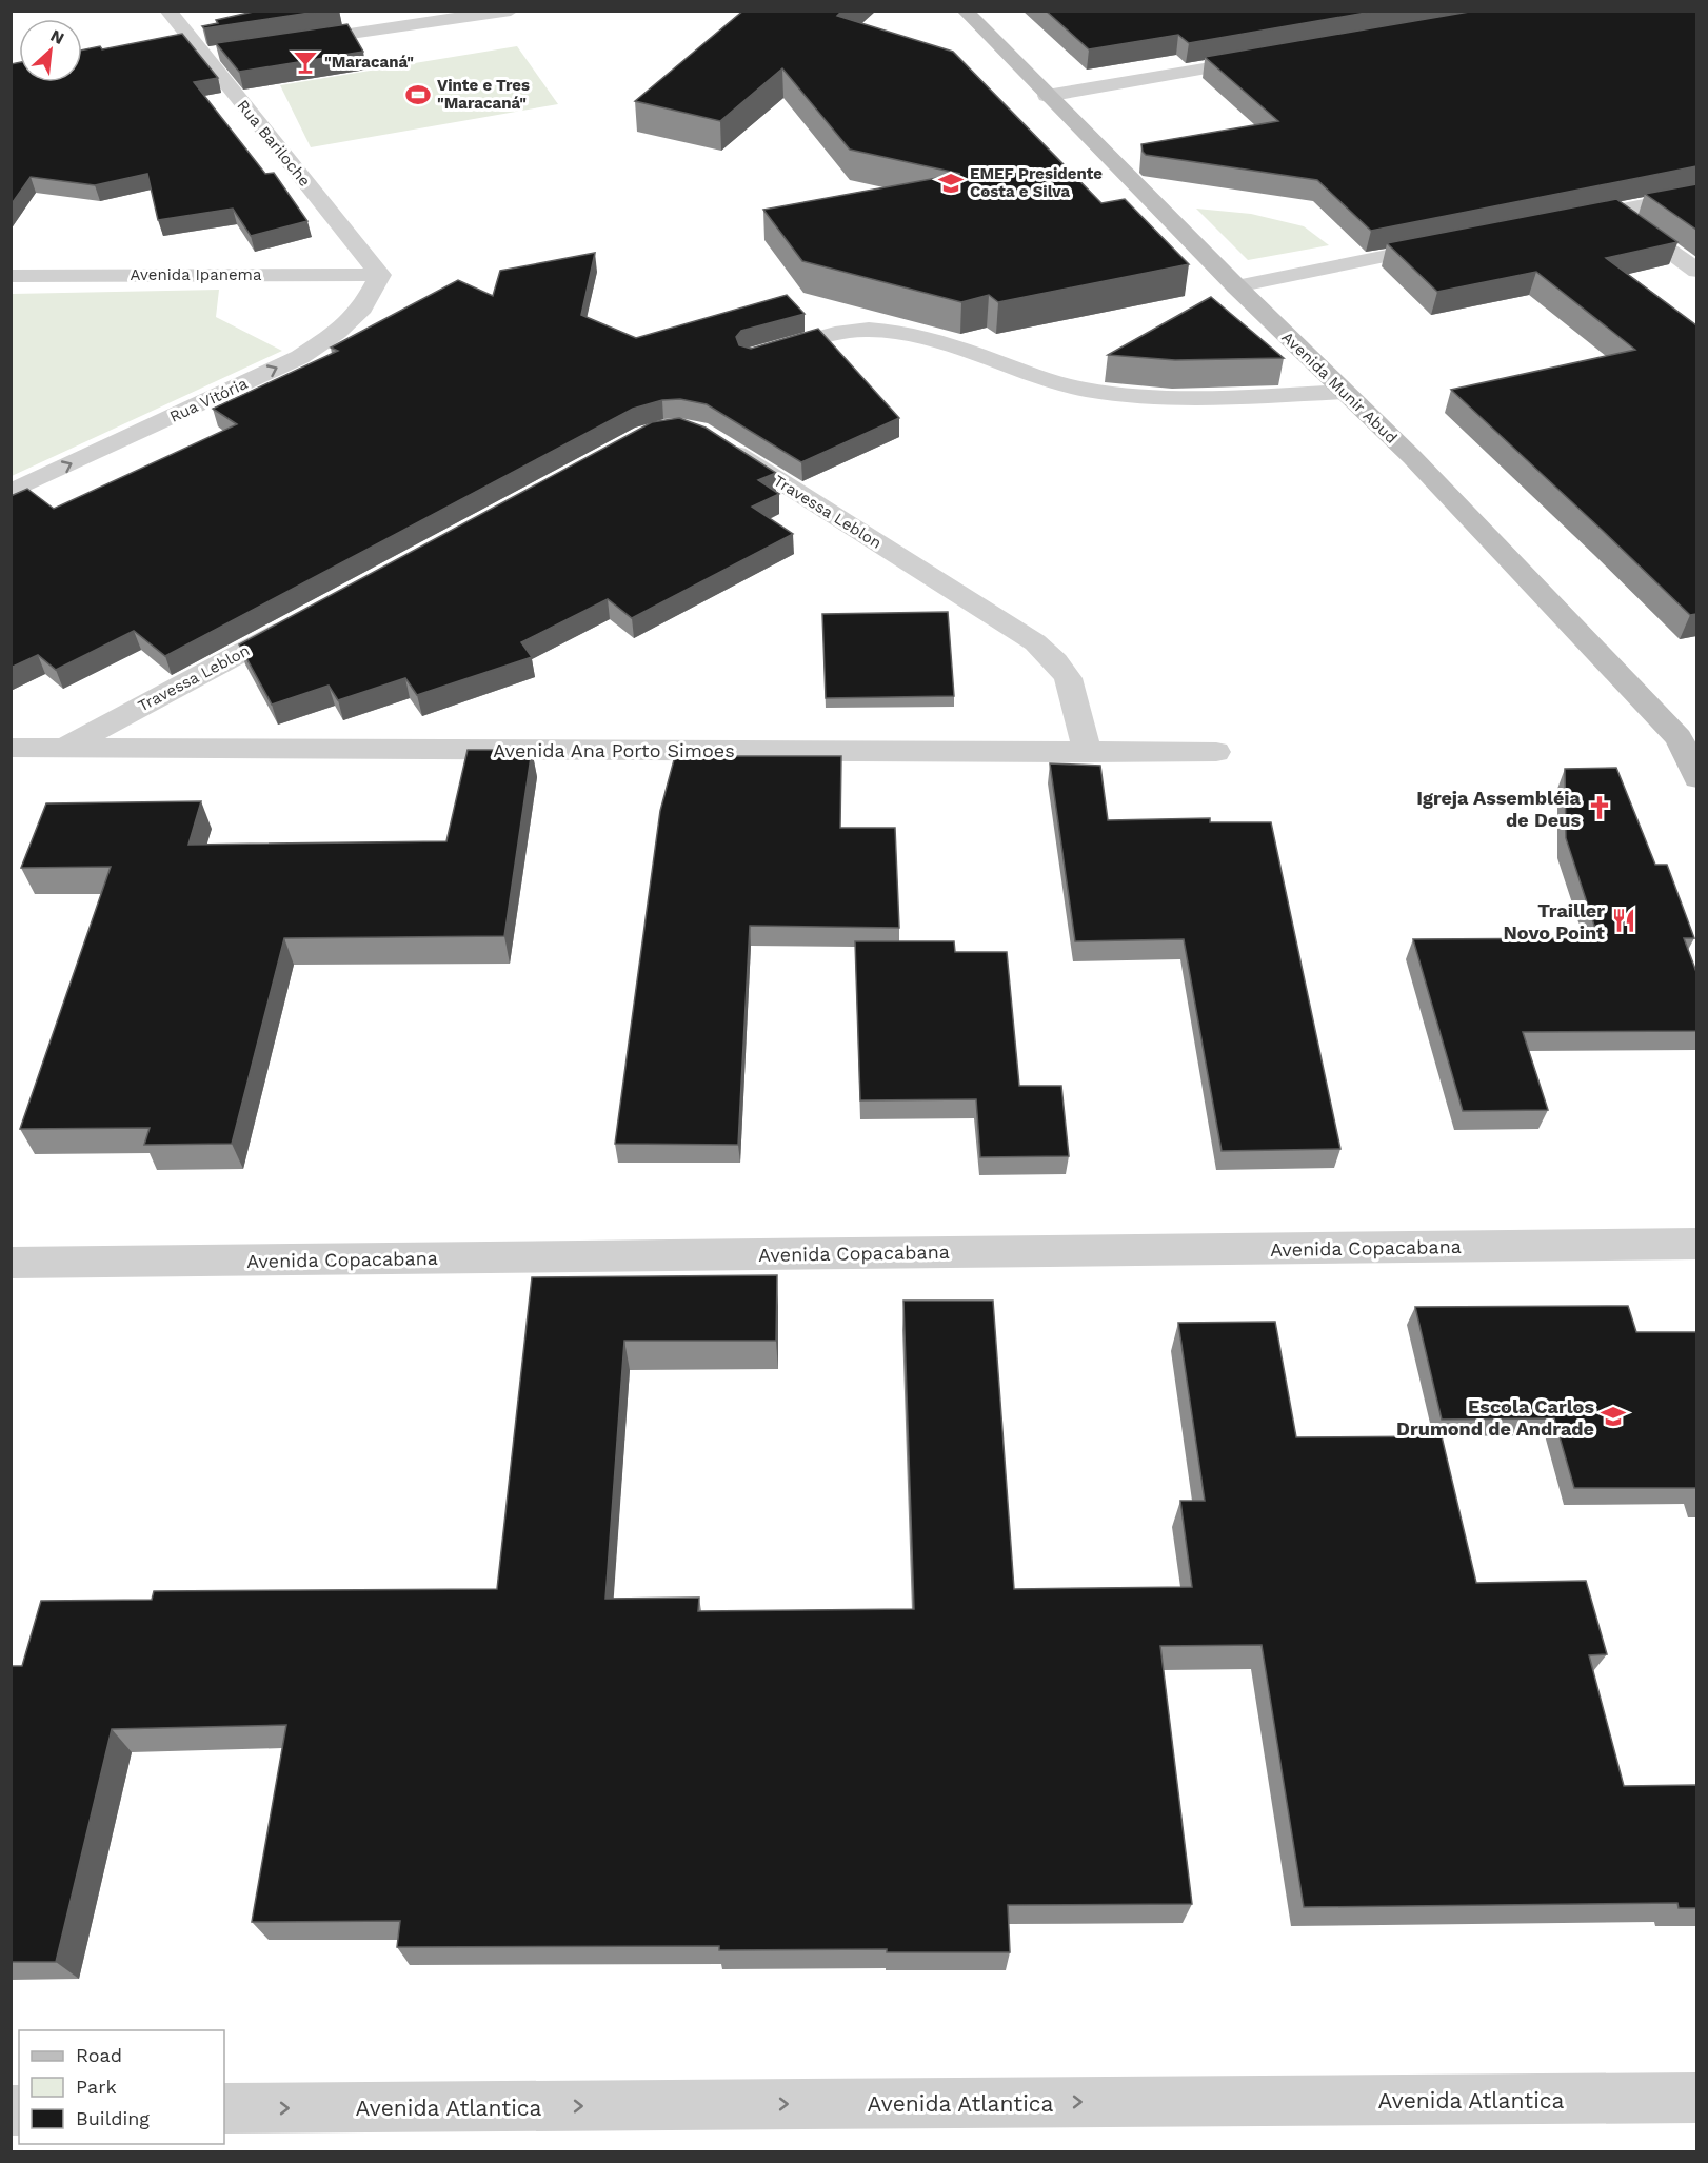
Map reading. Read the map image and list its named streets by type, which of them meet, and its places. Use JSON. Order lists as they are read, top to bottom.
{
  "streets": {
    "street": [
      "Rua Bariloche",
      "Avenida Ipanema",
      "Avenida Munir Abud",
      "Rua Vitória",
      "Travessa Leblon",
      "Avenida Ana Porto Simoes",
      "Avenida Copacabana",
      "Avenida Atlantica"
    ]
  },
  "crossings": [
    ["Rua Bariloche", "Avenida Ipanema"],
    ["Rua Bariloche", "Rua Vitória"],
    ["Avenida Ipanema", "Rua Vitória"],
    ["Travessa Leblon", "Avenida Ana Porto Simoes"]
  ],
  "one_way": ["Rua Vitória", "Avenida Atlantica"],
  "places": {
    "bar": ["\"Maracaná\""],
    "sports": ["Vinte e Tres \"Maracaná\""],
    "school or university": ["EMEF Presidente Costa e Silva", "Escola Carlos Drumond de Andrade"],
    "church": ["Igreja Assembléia de Deus"],
    "restaurant": ["Trailler Novo Point"]
  },
  "legend": ["Road", "Park", "Building"],
  "north": "top right"
}
